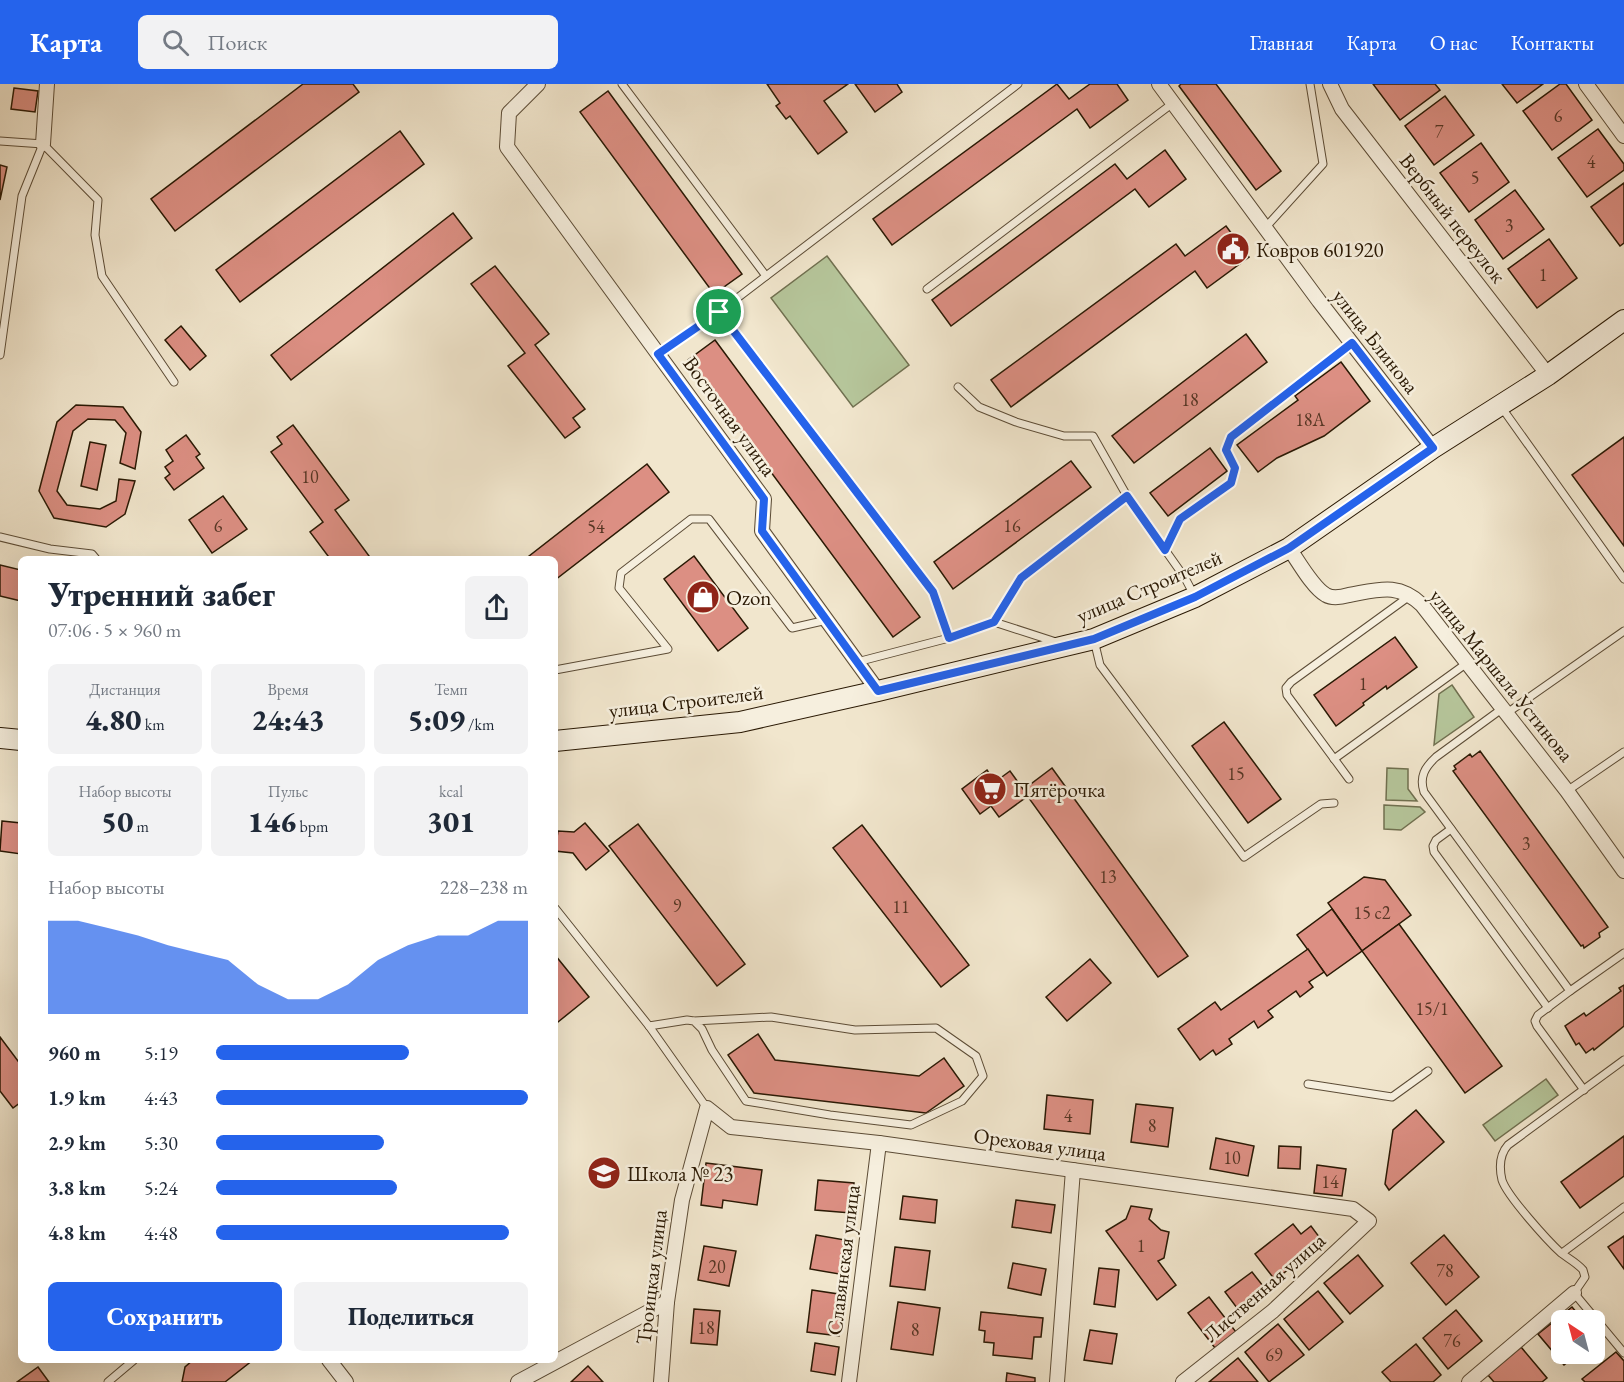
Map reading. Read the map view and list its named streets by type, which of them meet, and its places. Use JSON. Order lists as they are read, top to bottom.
{
  "streets": {
    "main road": ["улица Строителей"],
    "street": [
      "Вербный переулок",
      "улица Блинова",
      "Восточная улица",
      "улица Маршала Устинова",
      "Ореховая улица",
      "Славянская улица",
      "Троицкая улица",
      "Лиственная улица"
    ]
  },
  "crossings": [
    ["Вербный переулок", "улица Строителей"],
    ["улица Блинова", "улица Строителей"],
    ["Восточная улица", "улица Строителей"],
    ["улица Строителей", "улица Маршала Устинова"],
    ["Ореховая улица", "Славянская улица"],
    ["Ореховая улица", "Троицкая улица"],
    ["Ореховая улица", "Лиственная улица"]
  ],
  "places": {
    "public building": ["Ковров 601920"],
    "shop": ["Ozon"],
    "supermarket": ["Пятёрочка"],
    "school or university": ["Школа № 23"]
  },
  "house_numbers": [
    "6",
    "7",
    "4",
    "5",
    "3",
    "1",
    "18",
    "18А",
    "10",
    "6",
    "16",
    "54",
    "1",
    "15",
    "3",
    "13",
    "9",
    "11",
    "15 с2",
    "15/1",
    "4",
    "8",
    "10",
    "14",
    "1",
    "20",
    "78",
    "18",
    "8",
    "76",
    "69"
  ],
  "north": "top left",
  "page": {
    "header": "Карта",
    "search": "Поиск",
    "nav": [
      "Главная",
      "Карта",
      "О нас",
      "Контакты"
    ],
    "heading": ["Утренний забег", "07:06 · 5 × 960 m"],
    "stats": [
      ["Дистанция", "4.80 km"],
      ["Время", "24:43"],
      ["Темп", "5:09 /km"],
      ["Набор высоты", "50 m"],
      ["Пульс", "146 bpm"],
      ["kcal", "301"]
    ],
    "chart": ["Набор высоты", "228–238 m"],
    "list": [
      {
        "name": "960 m",
        "note": "5:19"
      },
      {
        "name": "1.9 km",
        "note": "4:43"
      },
      {
        "name": "2.9 km",
        "note": "5:30"
      },
      {
        "name": "3.8 km",
        "note": "5:24"
      },
      {
        "name": "4.8 km",
        "note": "4:48"
      }
    ],
    "buttons": ["Сохранить", "Поделиться"]
  }
}
